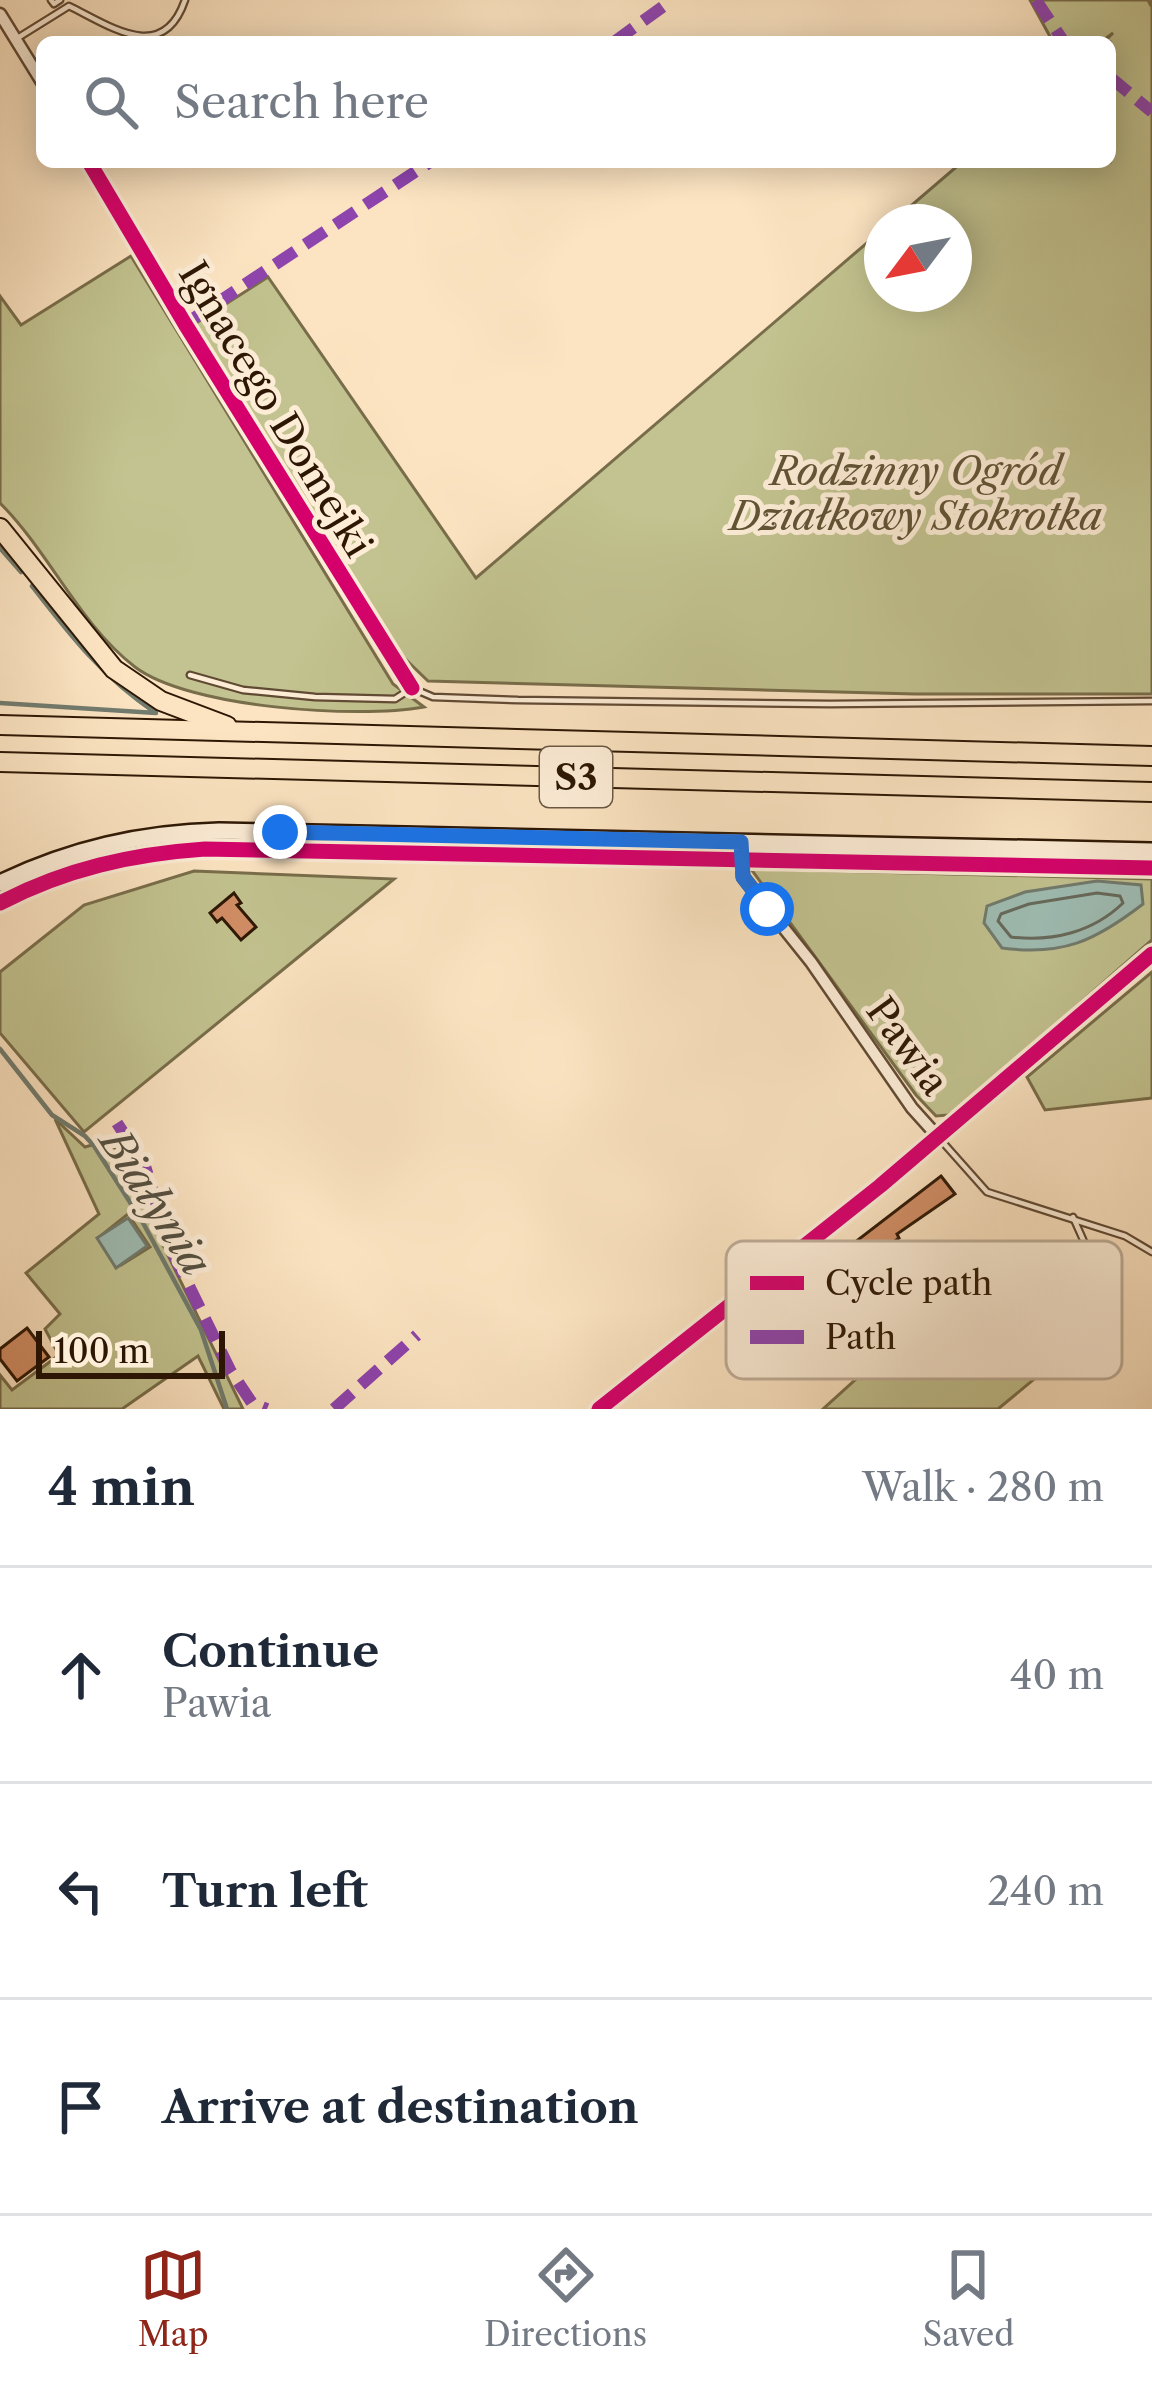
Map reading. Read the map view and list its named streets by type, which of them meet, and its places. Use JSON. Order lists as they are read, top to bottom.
{
  "streets": {
    "highway": ["S3"],
    "street": ["Ignacego Domejki", "Pawia"]
  },
  "water": ["Białynia"],
  "parks": ["Rodzinny Ogród Działkowy Stokrotka"],
  "legend": ["Cycle path", "Path"],
  "scale_bar": "100 m",
  "north": "bottom left",
  "page": {
    "search": "Search here",
    "scale": "100 m",
    "heading": ["4 min", "Walk · 280 m"],
    "list": [
      ["Continue", "Pawia", "40 m"],
      ["Turn left", "240 m"],
      "Arrive at destination"
    ],
    "nav": ["Map", "Directions", "Saved"]
  }
}
